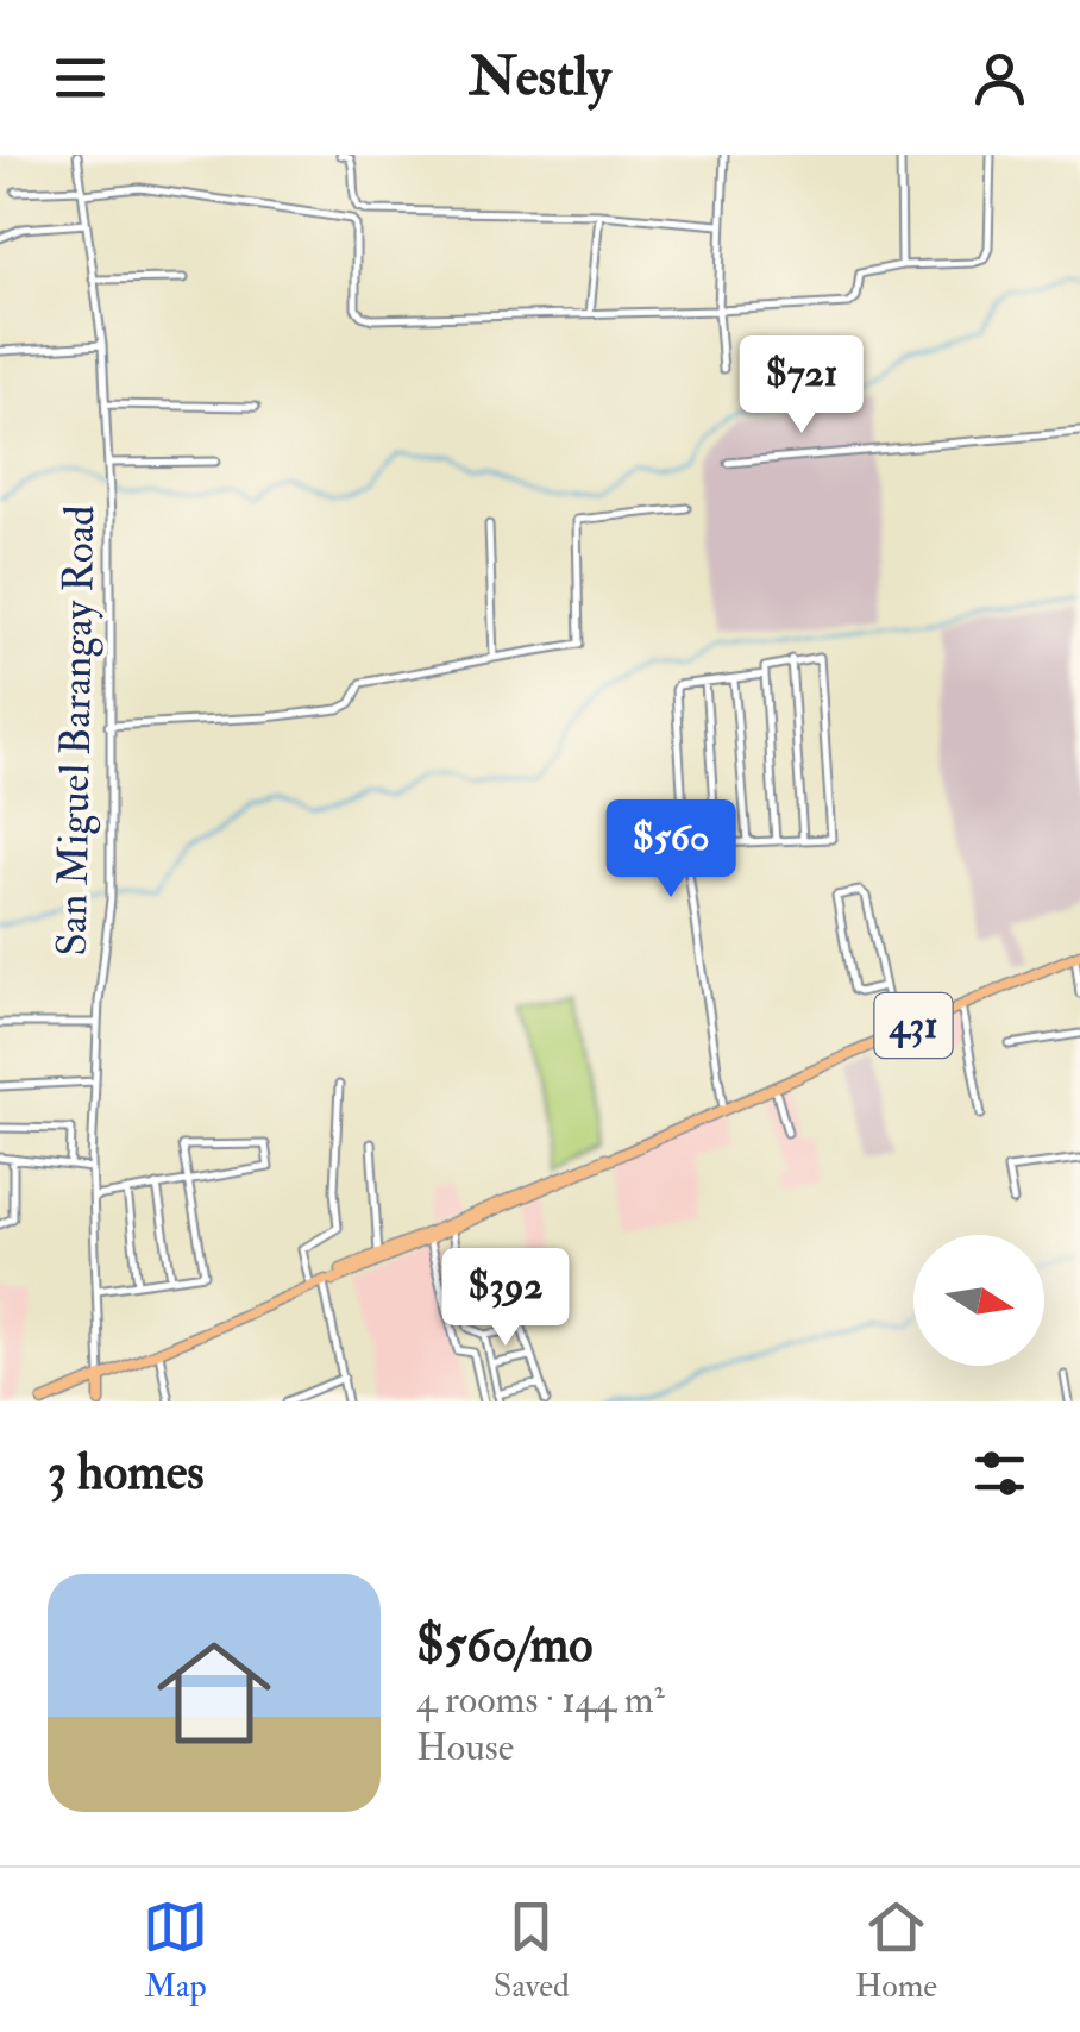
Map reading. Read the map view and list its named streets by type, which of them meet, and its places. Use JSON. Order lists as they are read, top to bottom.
{
  "streets": {
    "main road": ["431"],
    "street": ["San Miguel Barangay Road"]
  },
  "north": "right",
  "page": {
    "header": "Nestly",
    "price": ["$721", "$560", "$392"],
    "heading": "3 homes",
    "list": [
      {
        "name": "$560/mo",
        "note": "4 rooms · 144 m² · House"
      }
    ],
    "tabs": ["Map", "Saved", "Home"]
  }
}
